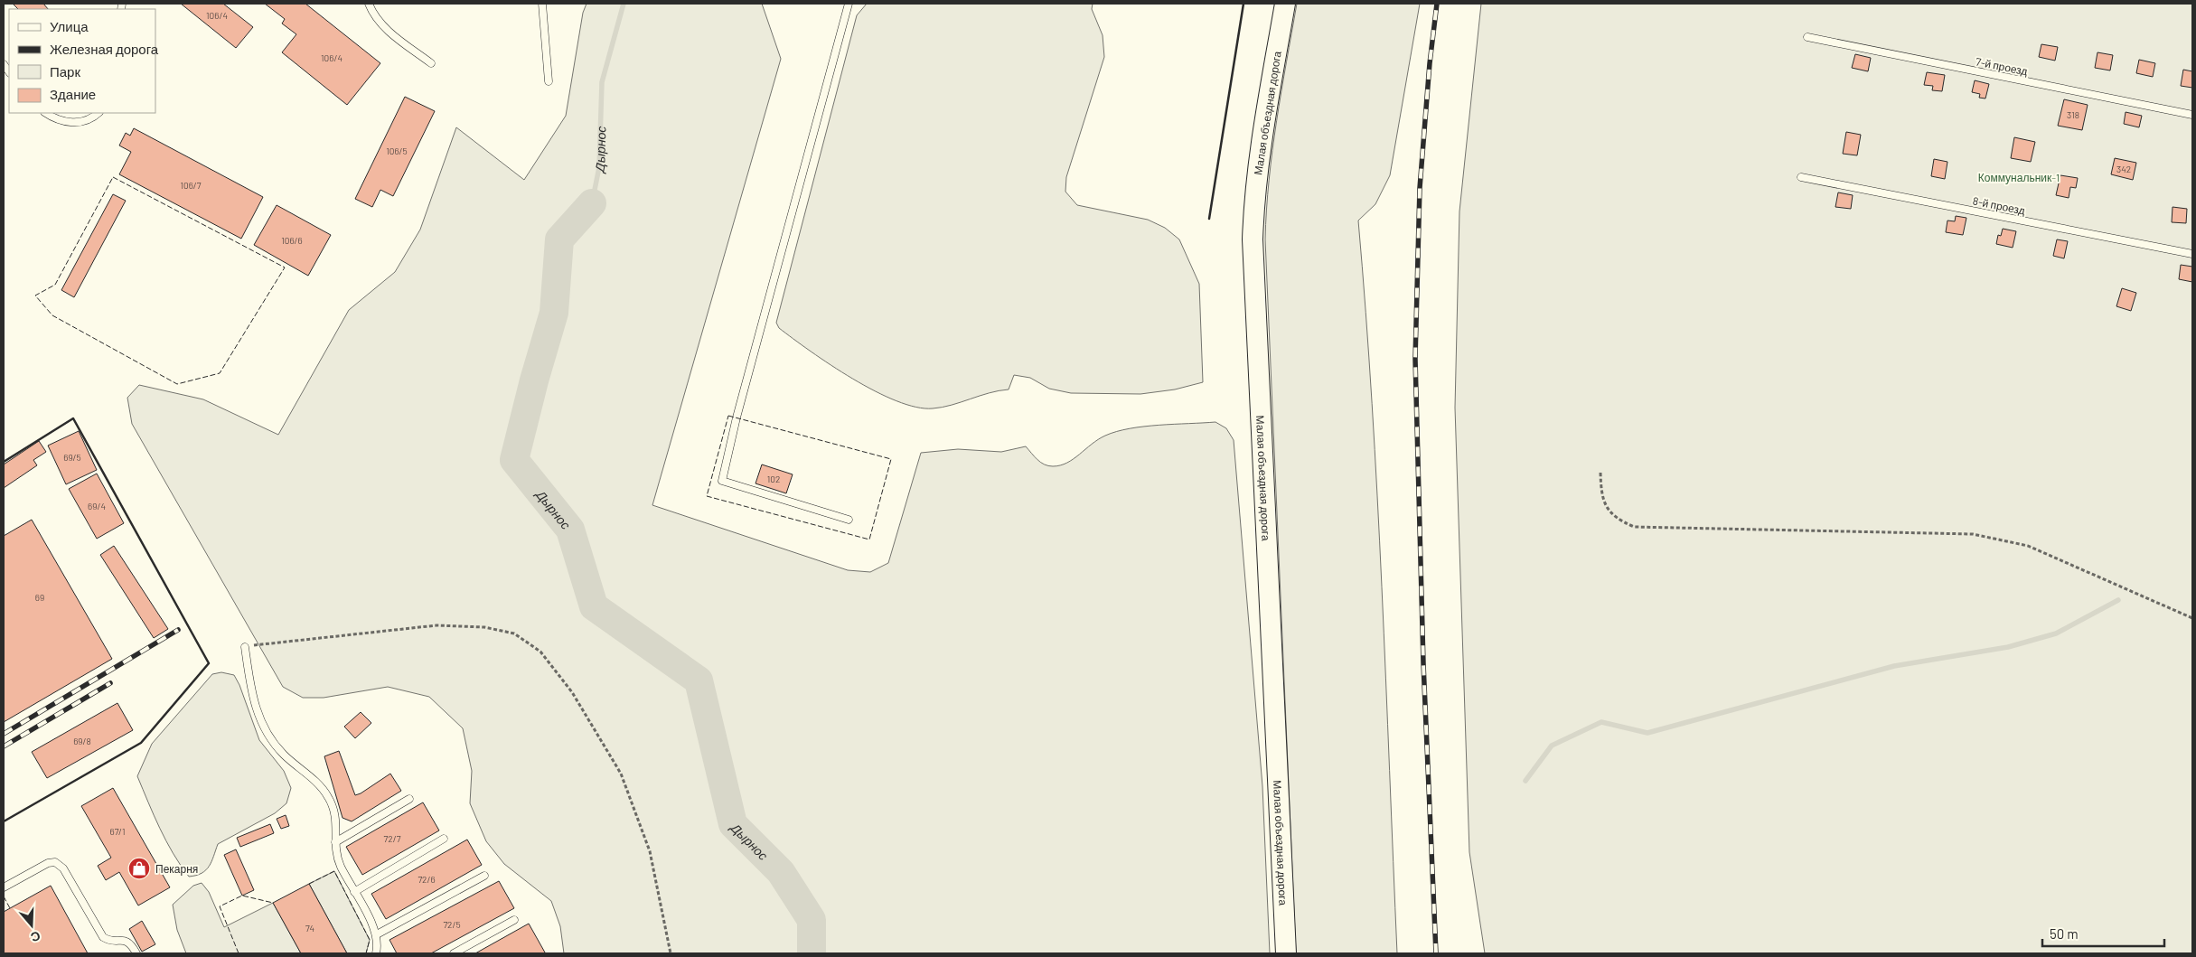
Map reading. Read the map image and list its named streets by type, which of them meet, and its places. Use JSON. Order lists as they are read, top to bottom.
{
  "streets": {
    "street": ["Малая объездная дорога"],
    "lane": ["7-й проезд", "8-й проезд"]
  },
  "water": ["Дырнос"],
  "parks": ["Коммунальник-1"],
  "places": {
    "shop": ["Пекарня"]
  },
  "house_numbers": [
    "106/4",
    "106/4",
    "318",
    "106/5",
    "342",
    "106/7",
    "106/6",
    "69/5",
    "102",
    "69/4",
    "69",
    "69/8",
    "67/1",
    "72/7",
    "72/6",
    "72/5",
    "74"
  ],
  "legend": [
    "Улица",
    "Железная дорога",
    "Парк",
    "Здание"
  ],
  "scale_bar": "50 m",
  "north": "bottom"
}
